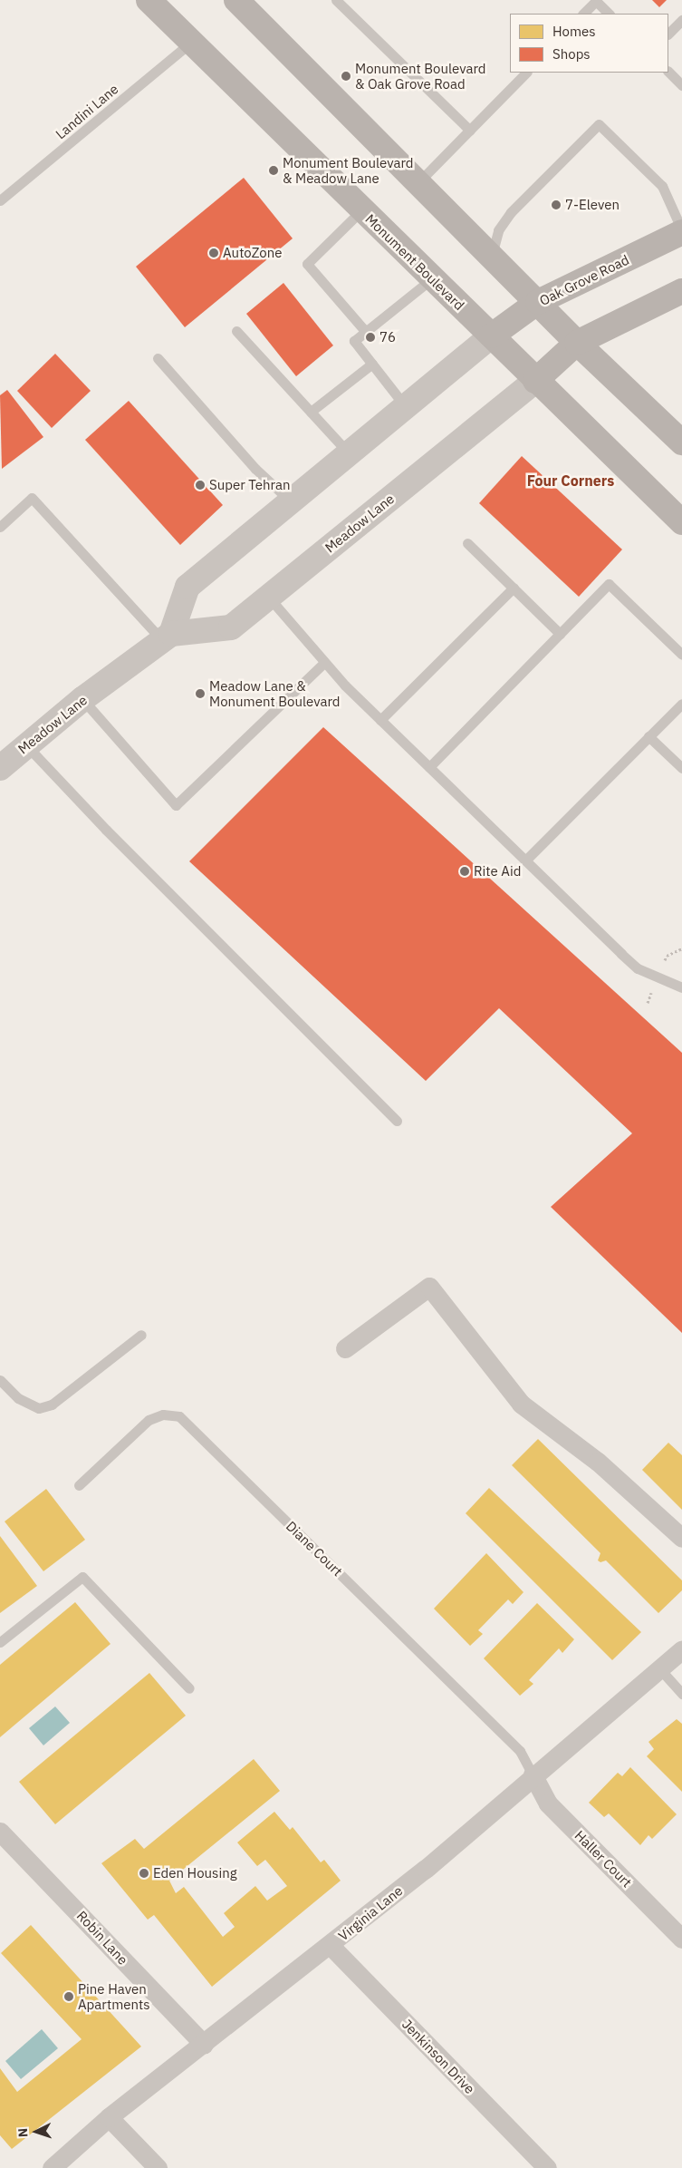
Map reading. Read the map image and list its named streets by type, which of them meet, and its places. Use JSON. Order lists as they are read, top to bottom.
{
  "streets": {
    "main road": ["Monument Boulevard", "Oak Grove Road"],
    "street": [
      "Meadow Lane",
      "Haller Court",
      "Virginia Lane",
      "Robin Lane",
      "Jenkinson Drive"
    ],
    "lane": ["Landini Lane", "Diane Court"]
  },
  "crossings": [
    ["Landini Lane", "Monument Boulevard"],
    ["Monument Boulevard", "Oak Grove Road"],
    ["Monument Boulevard", "Meadow Lane"],
    ["Diane Court", "Haller Court"],
    ["Diane Court", "Virginia Lane"],
    ["Haller Court", "Virginia Lane"],
    ["Virginia Lane", "Robin Lane"],
    ["Virginia Lane", "Jenkinson Drive"]
  ],
  "districts": ["Four Corners"],
  "places": [
    "Monument Boulevard & Oak Grove Road",
    "Monument Boulevard & Meadow Lane",
    "7-Eleven",
    "AutoZone",
    "76",
    "Super Tehran",
    "Meadow Lane & Monument Boulevard",
    "Rite Aid",
    "Eden Housing",
    "Pine Haven Apartments"
  ],
  "legend": ["Homes", "Shops"],
  "north": "left"
}
